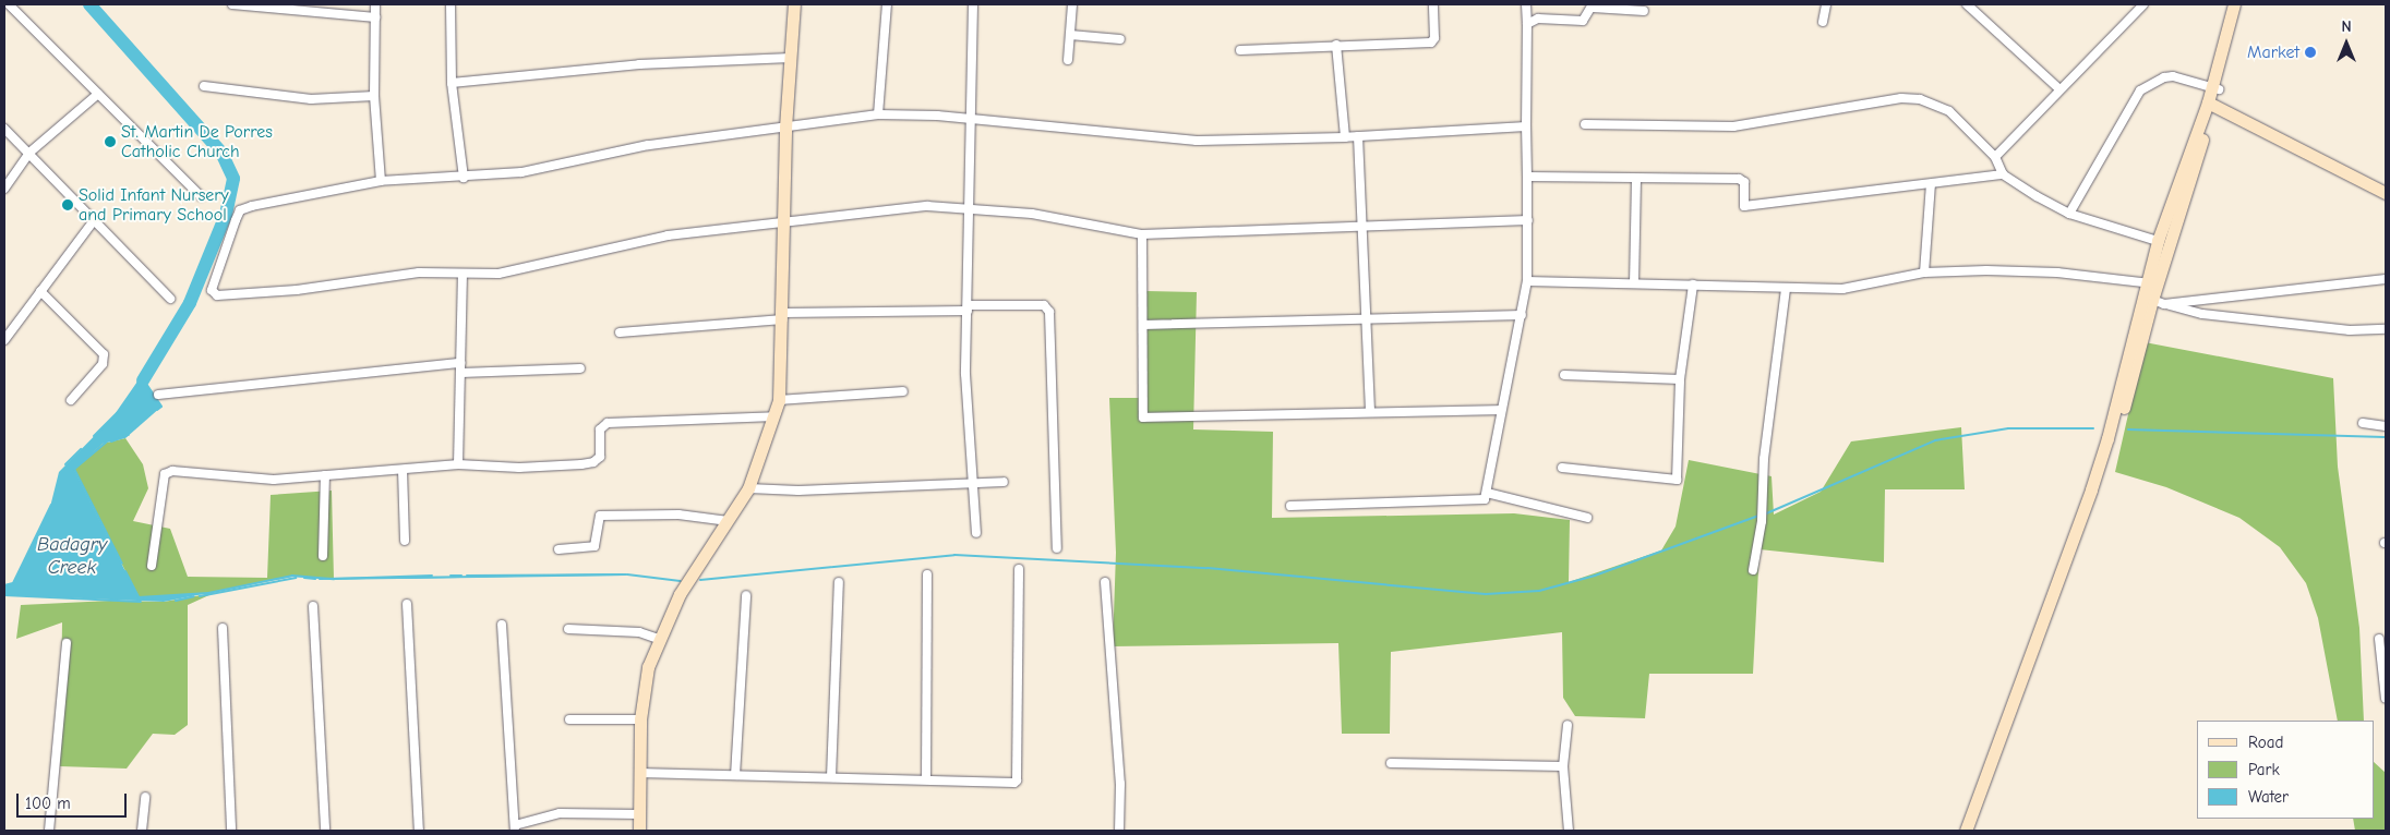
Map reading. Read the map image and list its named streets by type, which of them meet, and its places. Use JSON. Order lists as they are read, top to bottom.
{
  "water": ["Badagry Creek"],
  "places": ["Market", "St. Martin De Porres Catholic Church", "Solid Infant Nursery and Primary School"],
  "legend": ["Road", "Park", "Water"],
  "scale_bar": "100 m",
  "north": "top"
}
